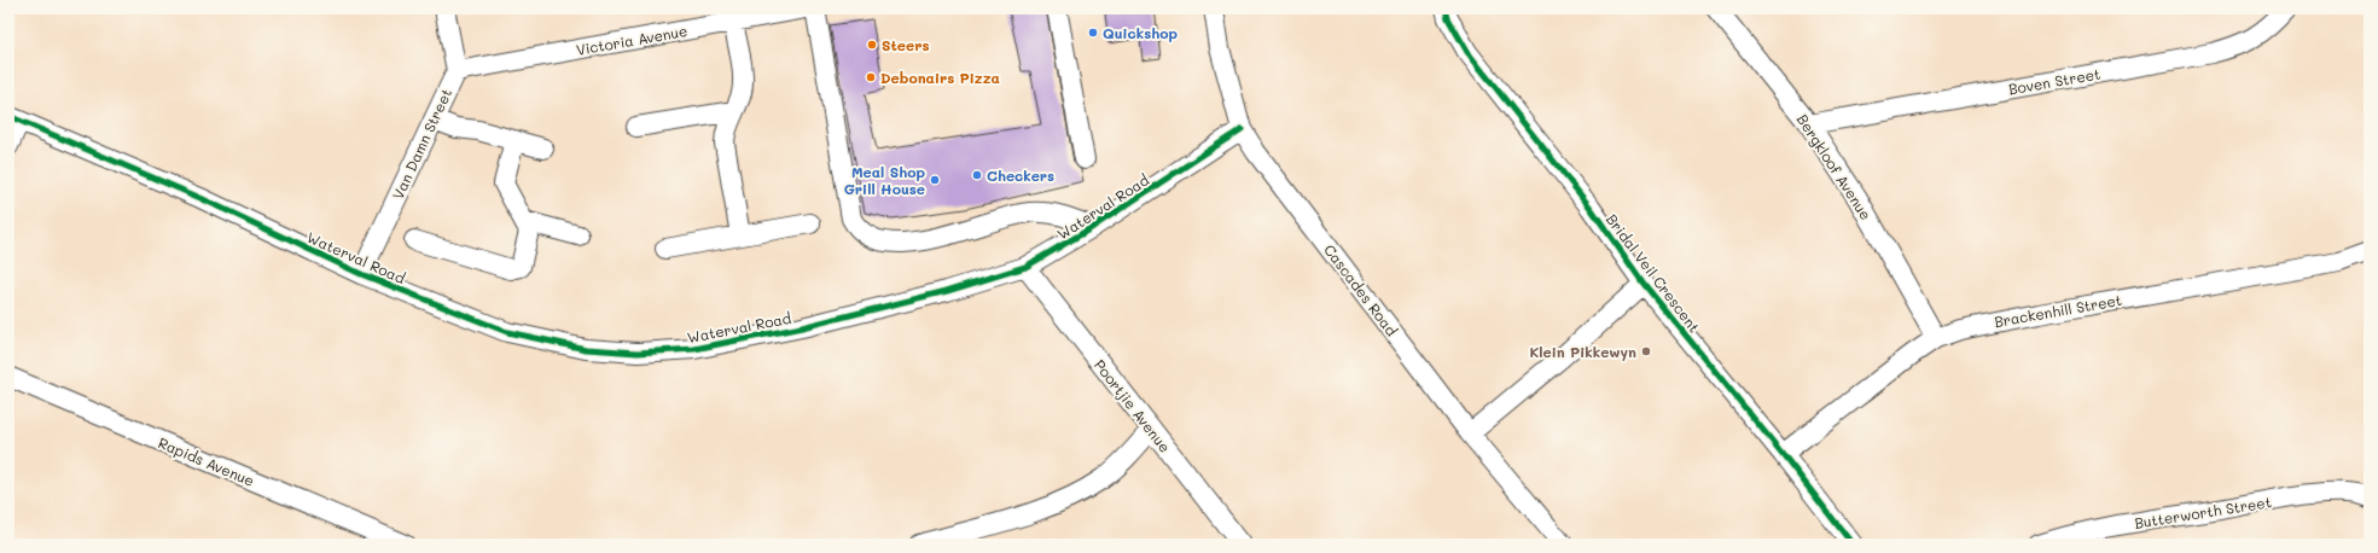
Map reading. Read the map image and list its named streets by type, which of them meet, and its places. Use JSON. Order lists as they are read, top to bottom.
{
  "streets": {
    "street": [
      "Victoria Avenue",
      "Boven Street",
      "Van Damn Street",
      "Bergkloof Avenue",
      "Waterval Road",
      "Bridal Veil Crescent",
      "Cascades Road",
      "Brackenhill Street",
      "Poortjie Avenue",
      "Rapids Avenue",
      "Butterworth Street"
    ]
  },
  "crossings": [
    ["Victoria Avenue", "Van Damn Street"],
    ["Boven Street", "Bergkloof Avenue"],
    ["Van Damn Street", "Waterval Road"],
    ["Bergkloof Avenue", "Brackenhill Street"],
    ["Waterval Road", "Cascades Road"],
    ["Waterval Road", "Poortjie Avenue"],
    ["Bridal Veil Crescent", "Brackenhill Street"]
  ],
  "places": [
    "Quickshop",
    "Steers",
    "Debonairs Pizza",
    "Checkers",
    "Meal Shop Grill House",
    "Klein Pikkewyn"
  ]
}
